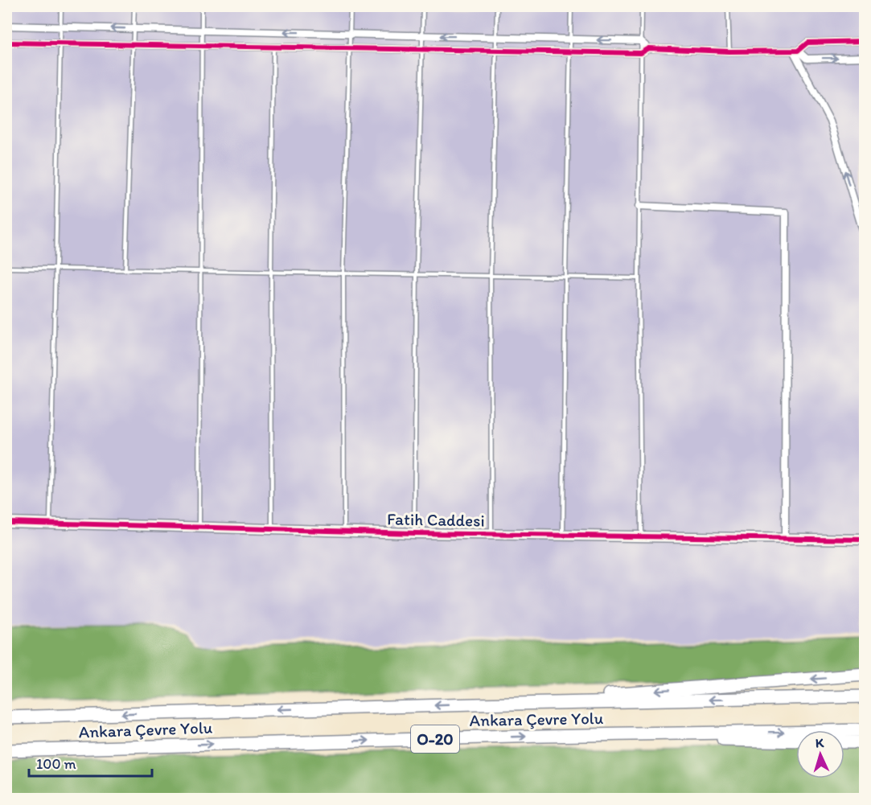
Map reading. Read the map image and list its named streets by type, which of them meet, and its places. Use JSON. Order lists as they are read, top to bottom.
{
  "streets": {
    "highway": ["Ankara Çevre Yolu", "O-20"],
    "street": ["Fatih Caddesi"]
  },
  "scale_bar": "100 m",
  "north": "top"
}
